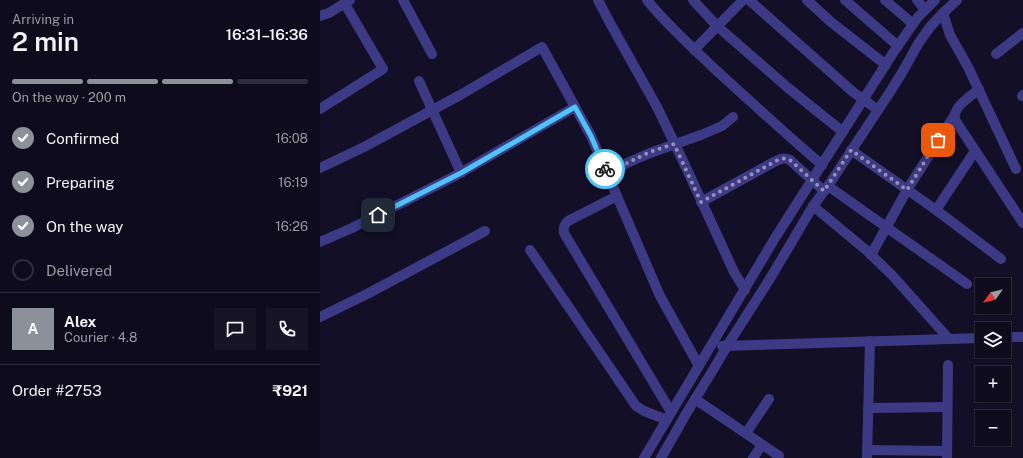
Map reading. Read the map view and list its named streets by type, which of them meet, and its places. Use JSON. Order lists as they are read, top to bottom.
{
  "north": "bottom left",
  "page": {
    "heading": ["2 min", "Arriving in", "16:31–16:36"],
    "panel": [
      "Alex",
      "Courier · 4.8",
      "Order #2753",
      "₹921"
    ],
    "bar": "On the way · 200 m",
    "list": [
      ["Confirmed", "16:08"],
      ["Preparing", "16:19"],
      ["On the way", "16:26"],
      "Delivered"
    ],
    "map_buttons": ["+", "−"],
    "round": "A"
  }
}
